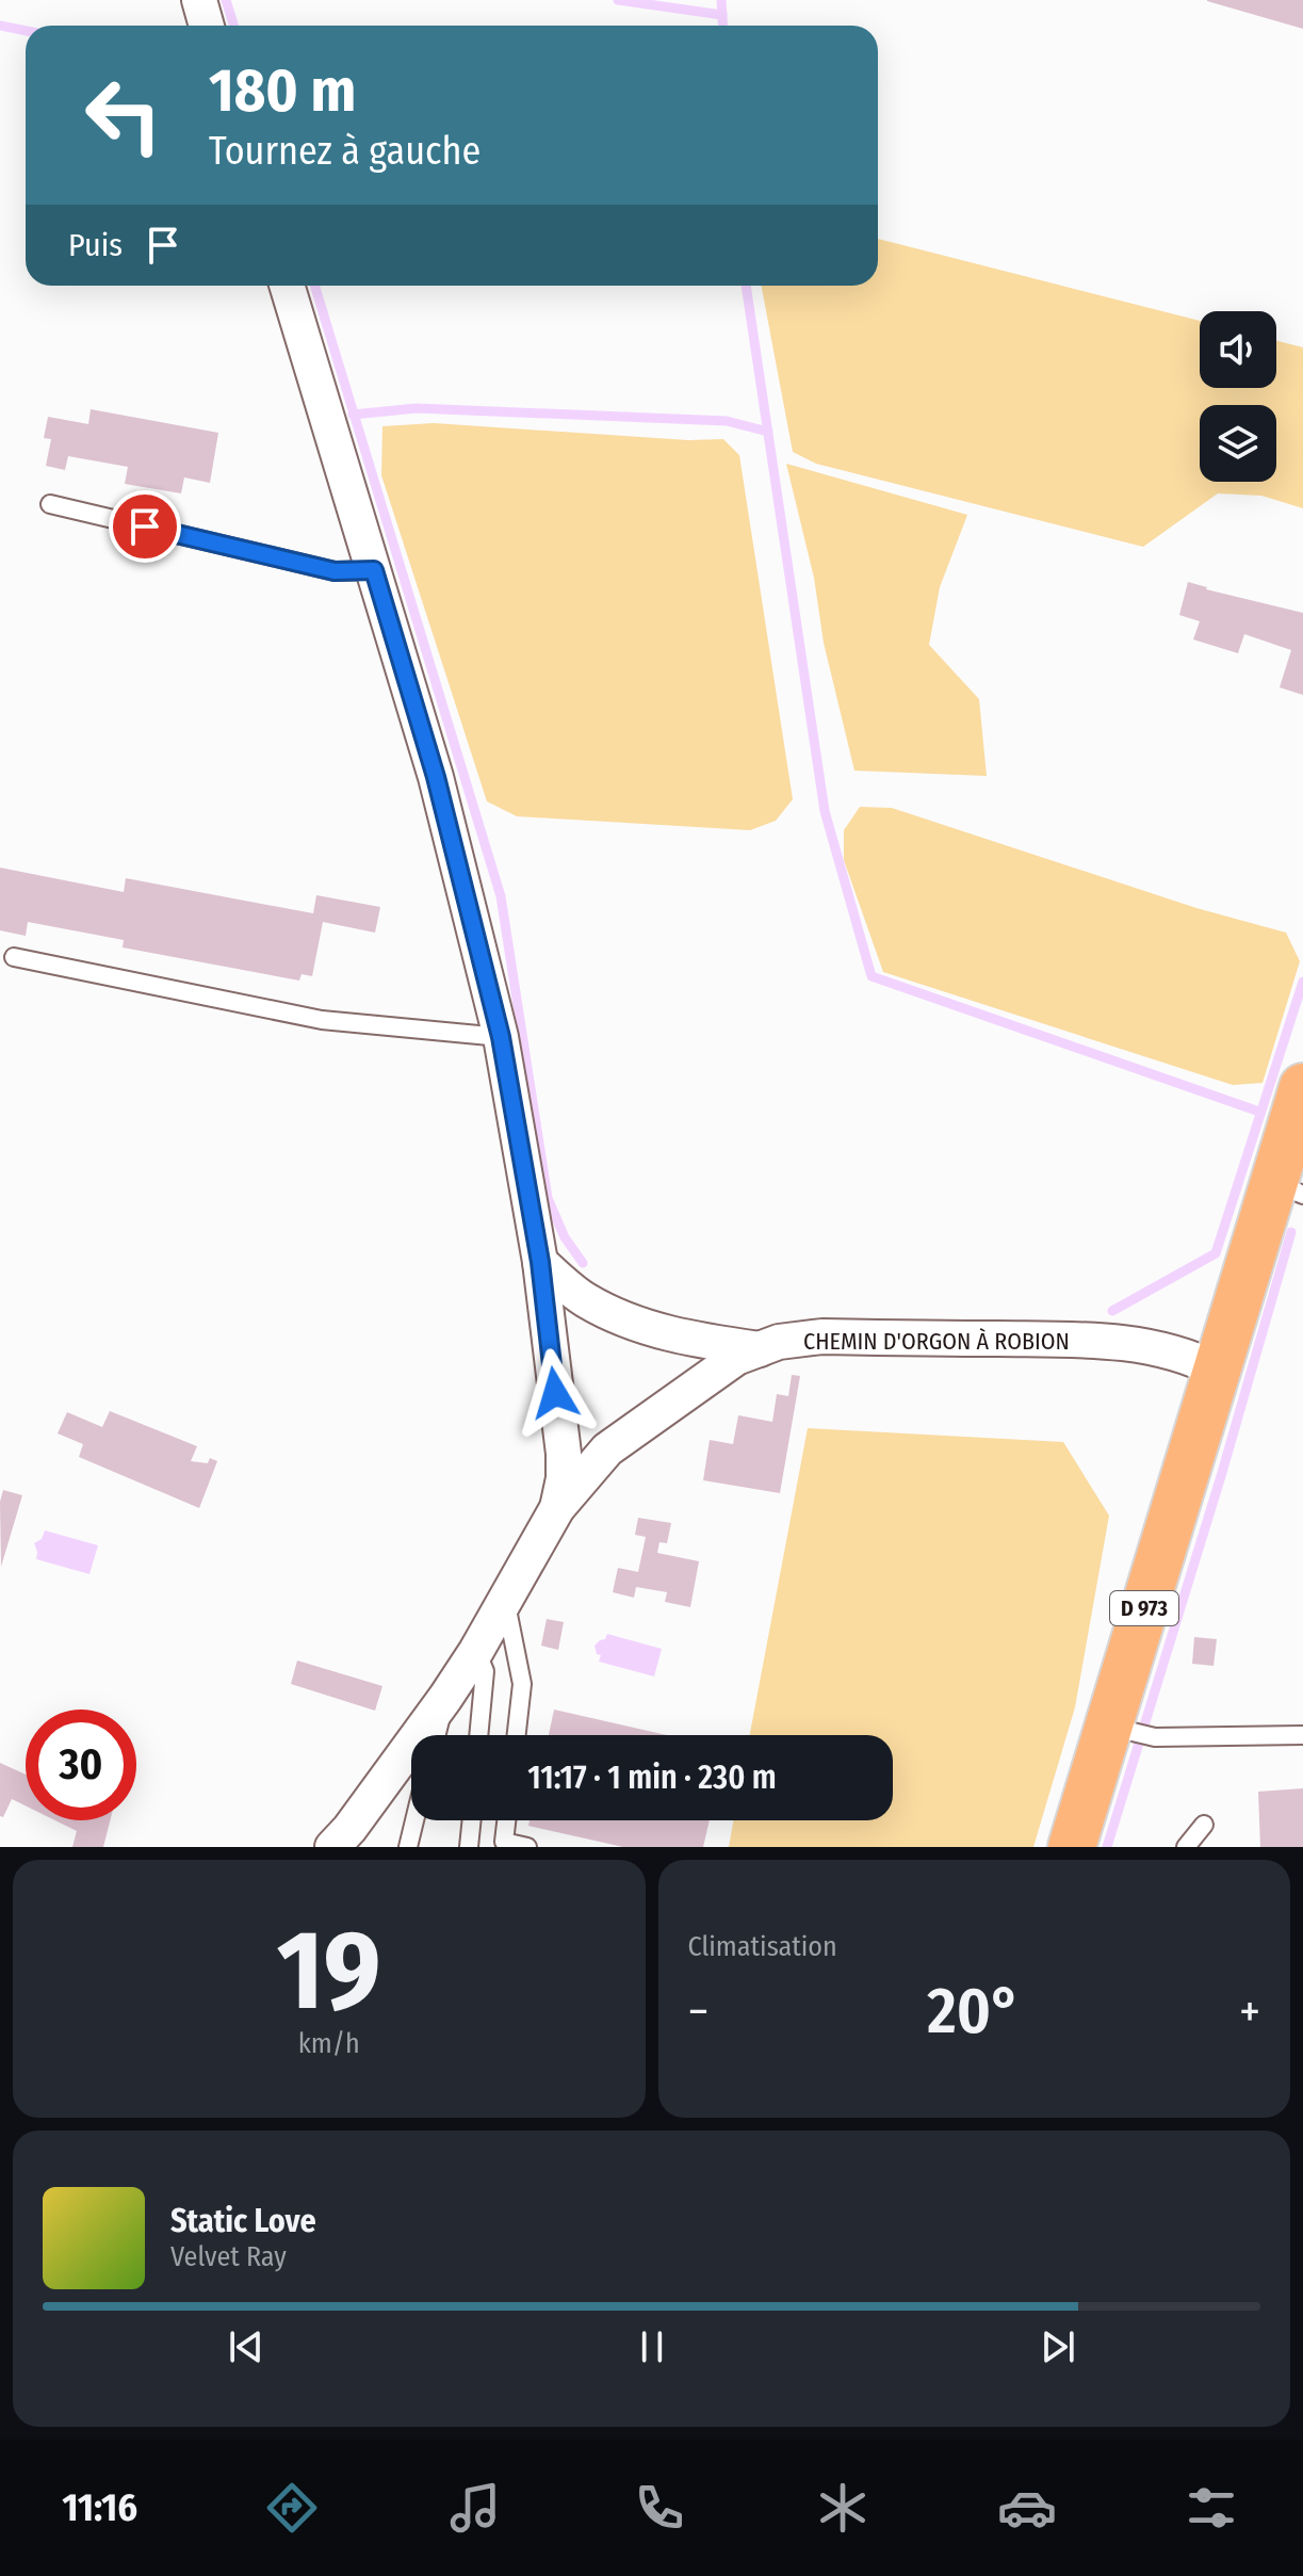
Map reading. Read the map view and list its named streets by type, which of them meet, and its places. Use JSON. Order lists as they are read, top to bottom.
{
  "streets": {
    "main road": ["D 973"],
    "street": ["CHEMIN D'ORGON À ROBION"]
  },
  "crossings": [
    ["CHEMIN D'ORGON À ROBION", "D 973"]
  ],
  "page": {
    "turn": ["180 m", "Tournez à gauche"],
    "then": "Puis",
    "limit": "30",
    "trip": "11:17 · 1 min · 230 m",
    "tile": [
      ["19", "km/h"],
      "Climatisation"
    ],
    "heat": ["−", "20°", "+"],
    "song": ["Static Love", "Velvet Ray"],
    "tabs": "11:16"
  }
}
